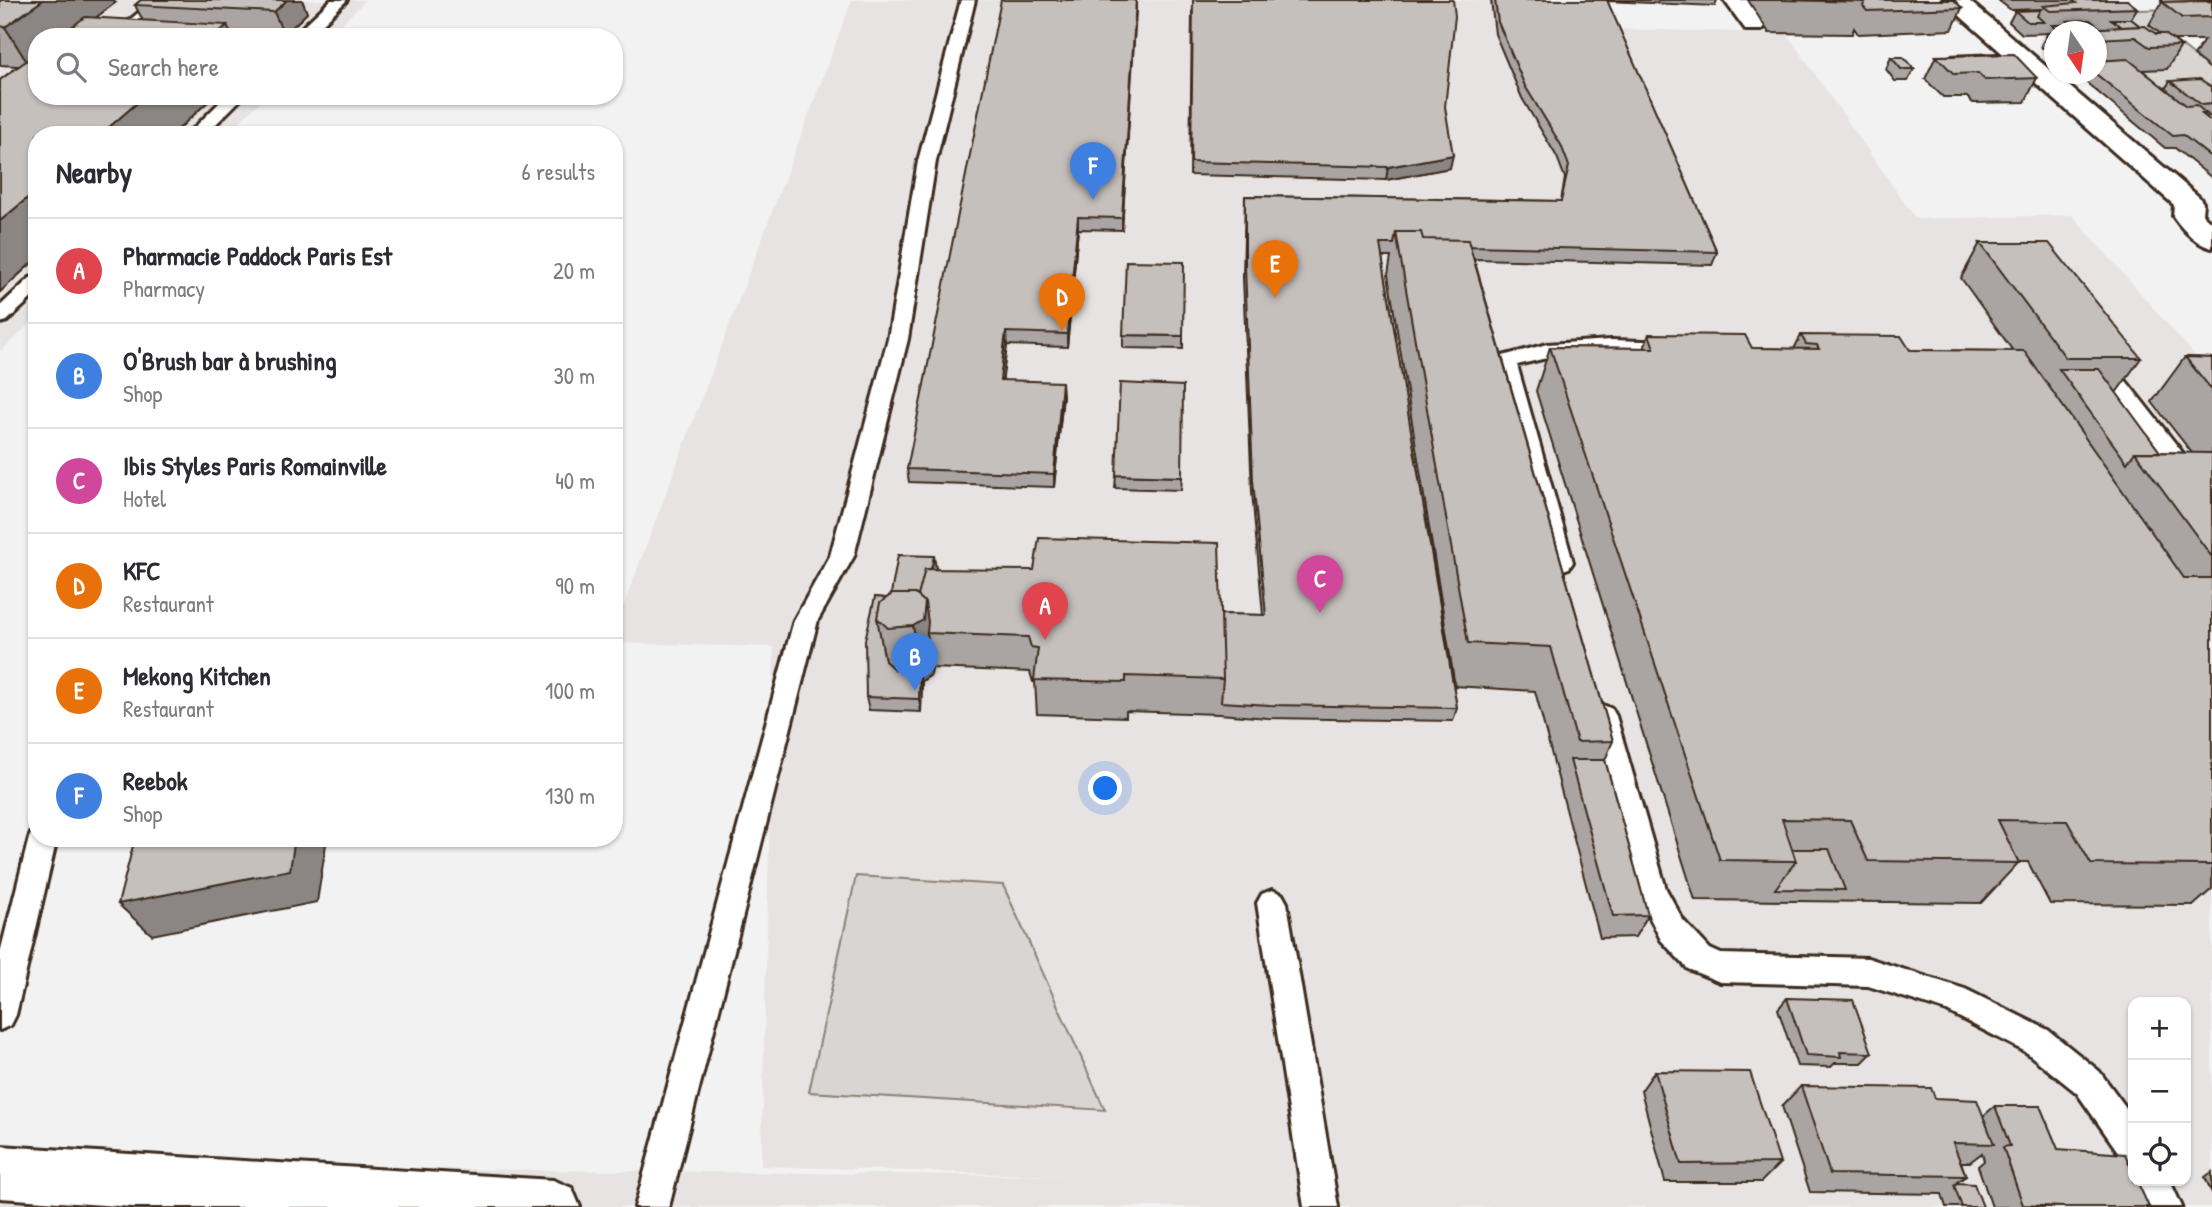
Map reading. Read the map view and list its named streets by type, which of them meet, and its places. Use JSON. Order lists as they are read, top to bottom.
{
  "north": "bottom",
  "page": {
    "search": "Search here",
    "heading": ["Nearby", "6 results"],
    "pins": [
      "F",
      "E",
      "D",
      "C",
      "A",
      "B"
    ],
    "list": [
      {
        "mark": "A",
        "name": "Pharmacie Paddock Paris Est",
        "note": "Pharmacy",
        "value": "20 m"
      },
      {
        "mark": "B",
        "name": "O'Brush bar à brushing",
        "note": "Shop",
        "value": "30 m"
      },
      {
        "mark": "C",
        "name": "Ibis Styles Paris Romainville",
        "note": "Hotel",
        "value": "40 m"
      },
      {
        "mark": "D",
        "name": "KFC",
        "note": "Restaurant",
        "value": "90 m"
      },
      {
        "mark": "E",
        "name": "Mekong Kitchen",
        "note": "Restaurant",
        "value": "100 m"
      },
      {
        "mark": "F",
        "name": "Reebok",
        "note": "Shop",
        "value": "130 m"
      }
    ],
    "map_buttons": ["+", "−"]
  }
}
